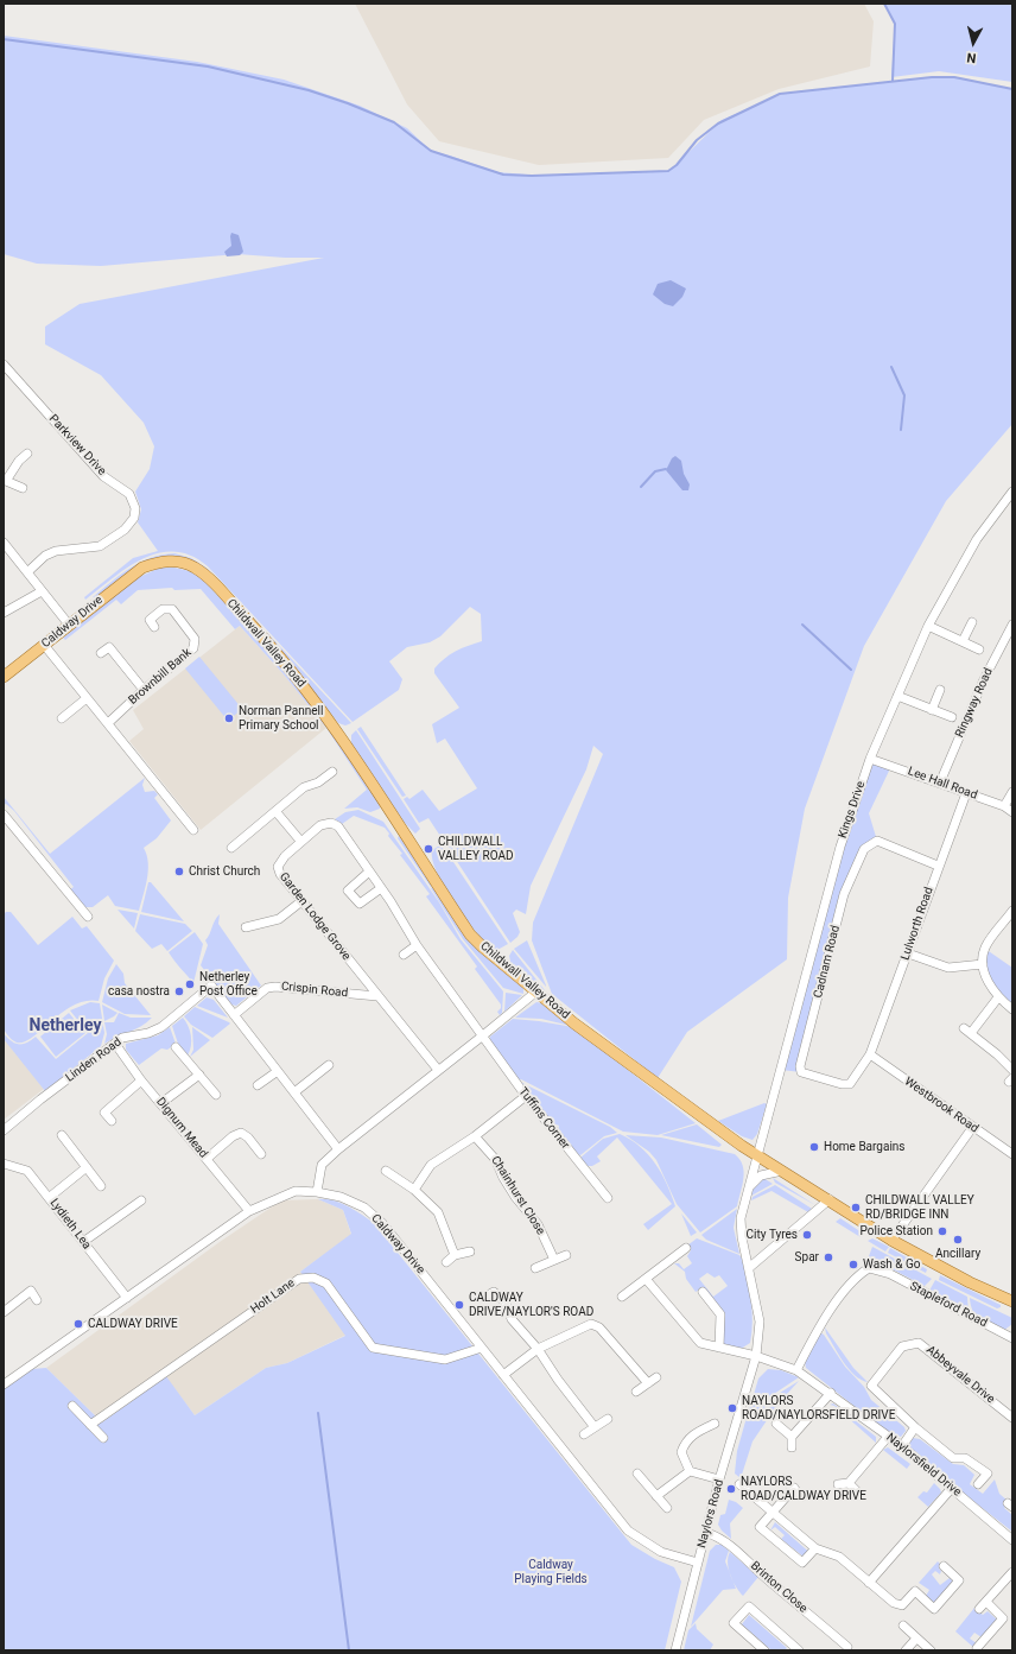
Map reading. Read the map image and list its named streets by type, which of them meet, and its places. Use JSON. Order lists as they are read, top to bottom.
{
  "streets": {
    "main road": ["Caldway Drive", "Childwall Valley Road"],
    "street": [
      "Parkview Drive",
      "Brownbill Bank",
      "Ringway Road",
      "Lee Hall Road",
      "Kings Drive",
      "Garden Lodge Grove",
      "Lulworth Road",
      "Cadnam Road",
      "Crispin Road",
      "Linden Road",
      "Westbrook Road",
      "Tuffins Corner",
      "Dignum Mead",
      "Chainhurst Close",
      "Lydieth Lea",
      "Holt Lane",
      "Stapleford Road",
      "Abbeyvale Drive",
      "Naylorsfield Drive",
      "Naylors Road",
      "Brinton Close"
    ]
  },
  "crossings": [
    ["Caldway Drive", "Childwall Valley Road"],
    ["Caldway Drive", "Dignum Mead"],
    ["Caldway Drive", "Lydieth Lea"],
    ["Caldway Drive", "Holt Lane"],
    ["Caldway Drive", "Naylors Road"],
    ["Childwall Valley Road", "Kings Drive"],
    ["Childwall Valley Road", "Naylors Road"],
    ["Ringway Road", "Lee Hall Road"],
    ["Lee Hall Road", "Kings Drive"],
    ["Lee Hall Road", "Lulworth Road"],
    ["Kings Drive", "Naylors Road"],
    ["Garden Lodge Grove", "Crispin Road"],
    ["Garden Lodge Grove", "Tuffins Corner"],
    ["Lulworth Road", "Cadnam Road"],
    ["Lulworth Road", "Westbrook Road"],
    ["Cadnam Road", "Westbrook Road"],
    ["Crispin Road", "Linden Road"],
    ["Linden Road", "Dignum Mead"],
    ["Stapleford Road", "Naylorsfield Drive"],
    ["Naylorsfield Drive", "Naylors Road"],
    ["Naylors Road", "Brinton Close"]
  ],
  "districts": ["Netherley"],
  "parks": ["Caldway Playing Fields"],
  "places": [
    "Norman Pannell Primary School",
    "CHILDWALL VALLEY ROAD",
    "Christ Church",
    "Netherley Post Office",
    "casa nostra",
    "Home Bargains",
    "CHILDWALL VALLEY RD/BRIDGE INN",
    "Police Station",
    "City Tyres",
    "Ancillary",
    "Spar",
    "Wash & Go",
    "CALDWAY DRIVE/NAYLOR'S ROAD",
    "CALDWAY DRIVE",
    "NAYLORS ROAD/NAYLORSFIELD DRIVE",
    "NAYLORS ROAD/CALDWAY DRIVE"
  ],
  "north": "bottom"
}
